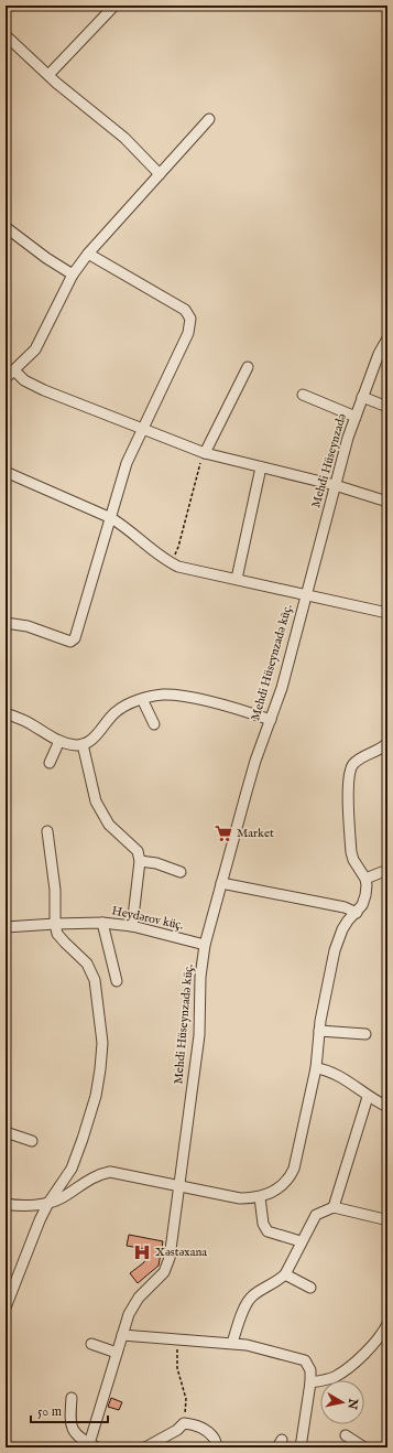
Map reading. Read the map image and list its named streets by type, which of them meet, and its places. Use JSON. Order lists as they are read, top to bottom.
{
  "streets": {
    "street": ["Mehdi Hüseynzadə", "Mehdi Hüseynzadə küç.", "Heydərov küç."]
  },
  "crossings": [
    ["Mehdi Hüseynzadə", "Mehdi Hüseynzadə küç."],
    ["Mehdi Hüseynzadə küç.", "Heydərov küç."]
  ],
  "places": {
    "supermarket": ["Market"],
    "hospital": ["Xəstəxana"]
  },
  "scale_bar": "50 m",
  "north": "right"
}
